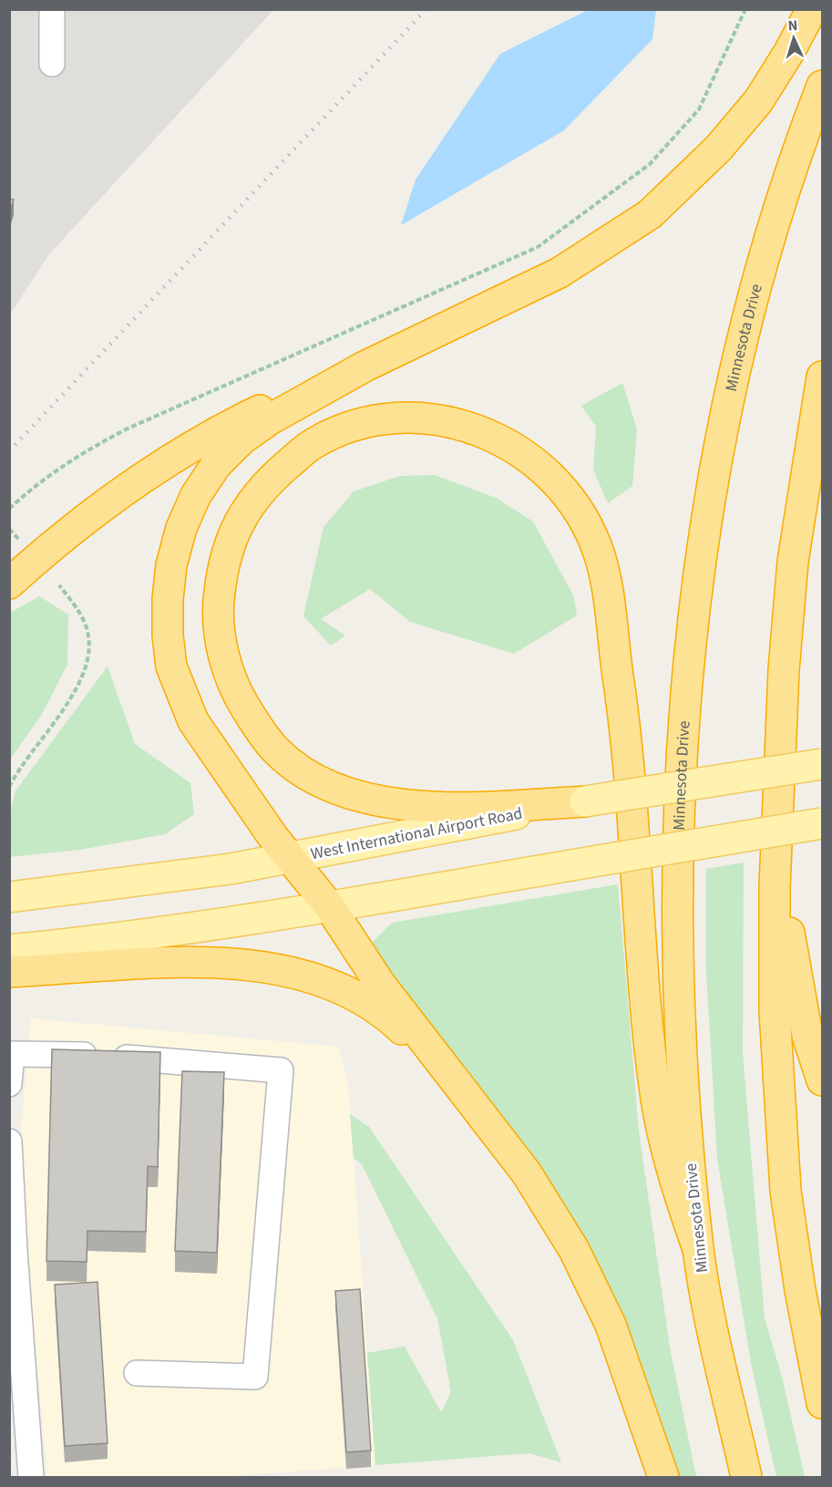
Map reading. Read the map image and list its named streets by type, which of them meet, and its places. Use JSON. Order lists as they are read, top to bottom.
{
  "streets": {
    "highway": ["Minnesota Drive"],
    "main road": ["West International Airport Road"]
  },
  "north": "top"
}
